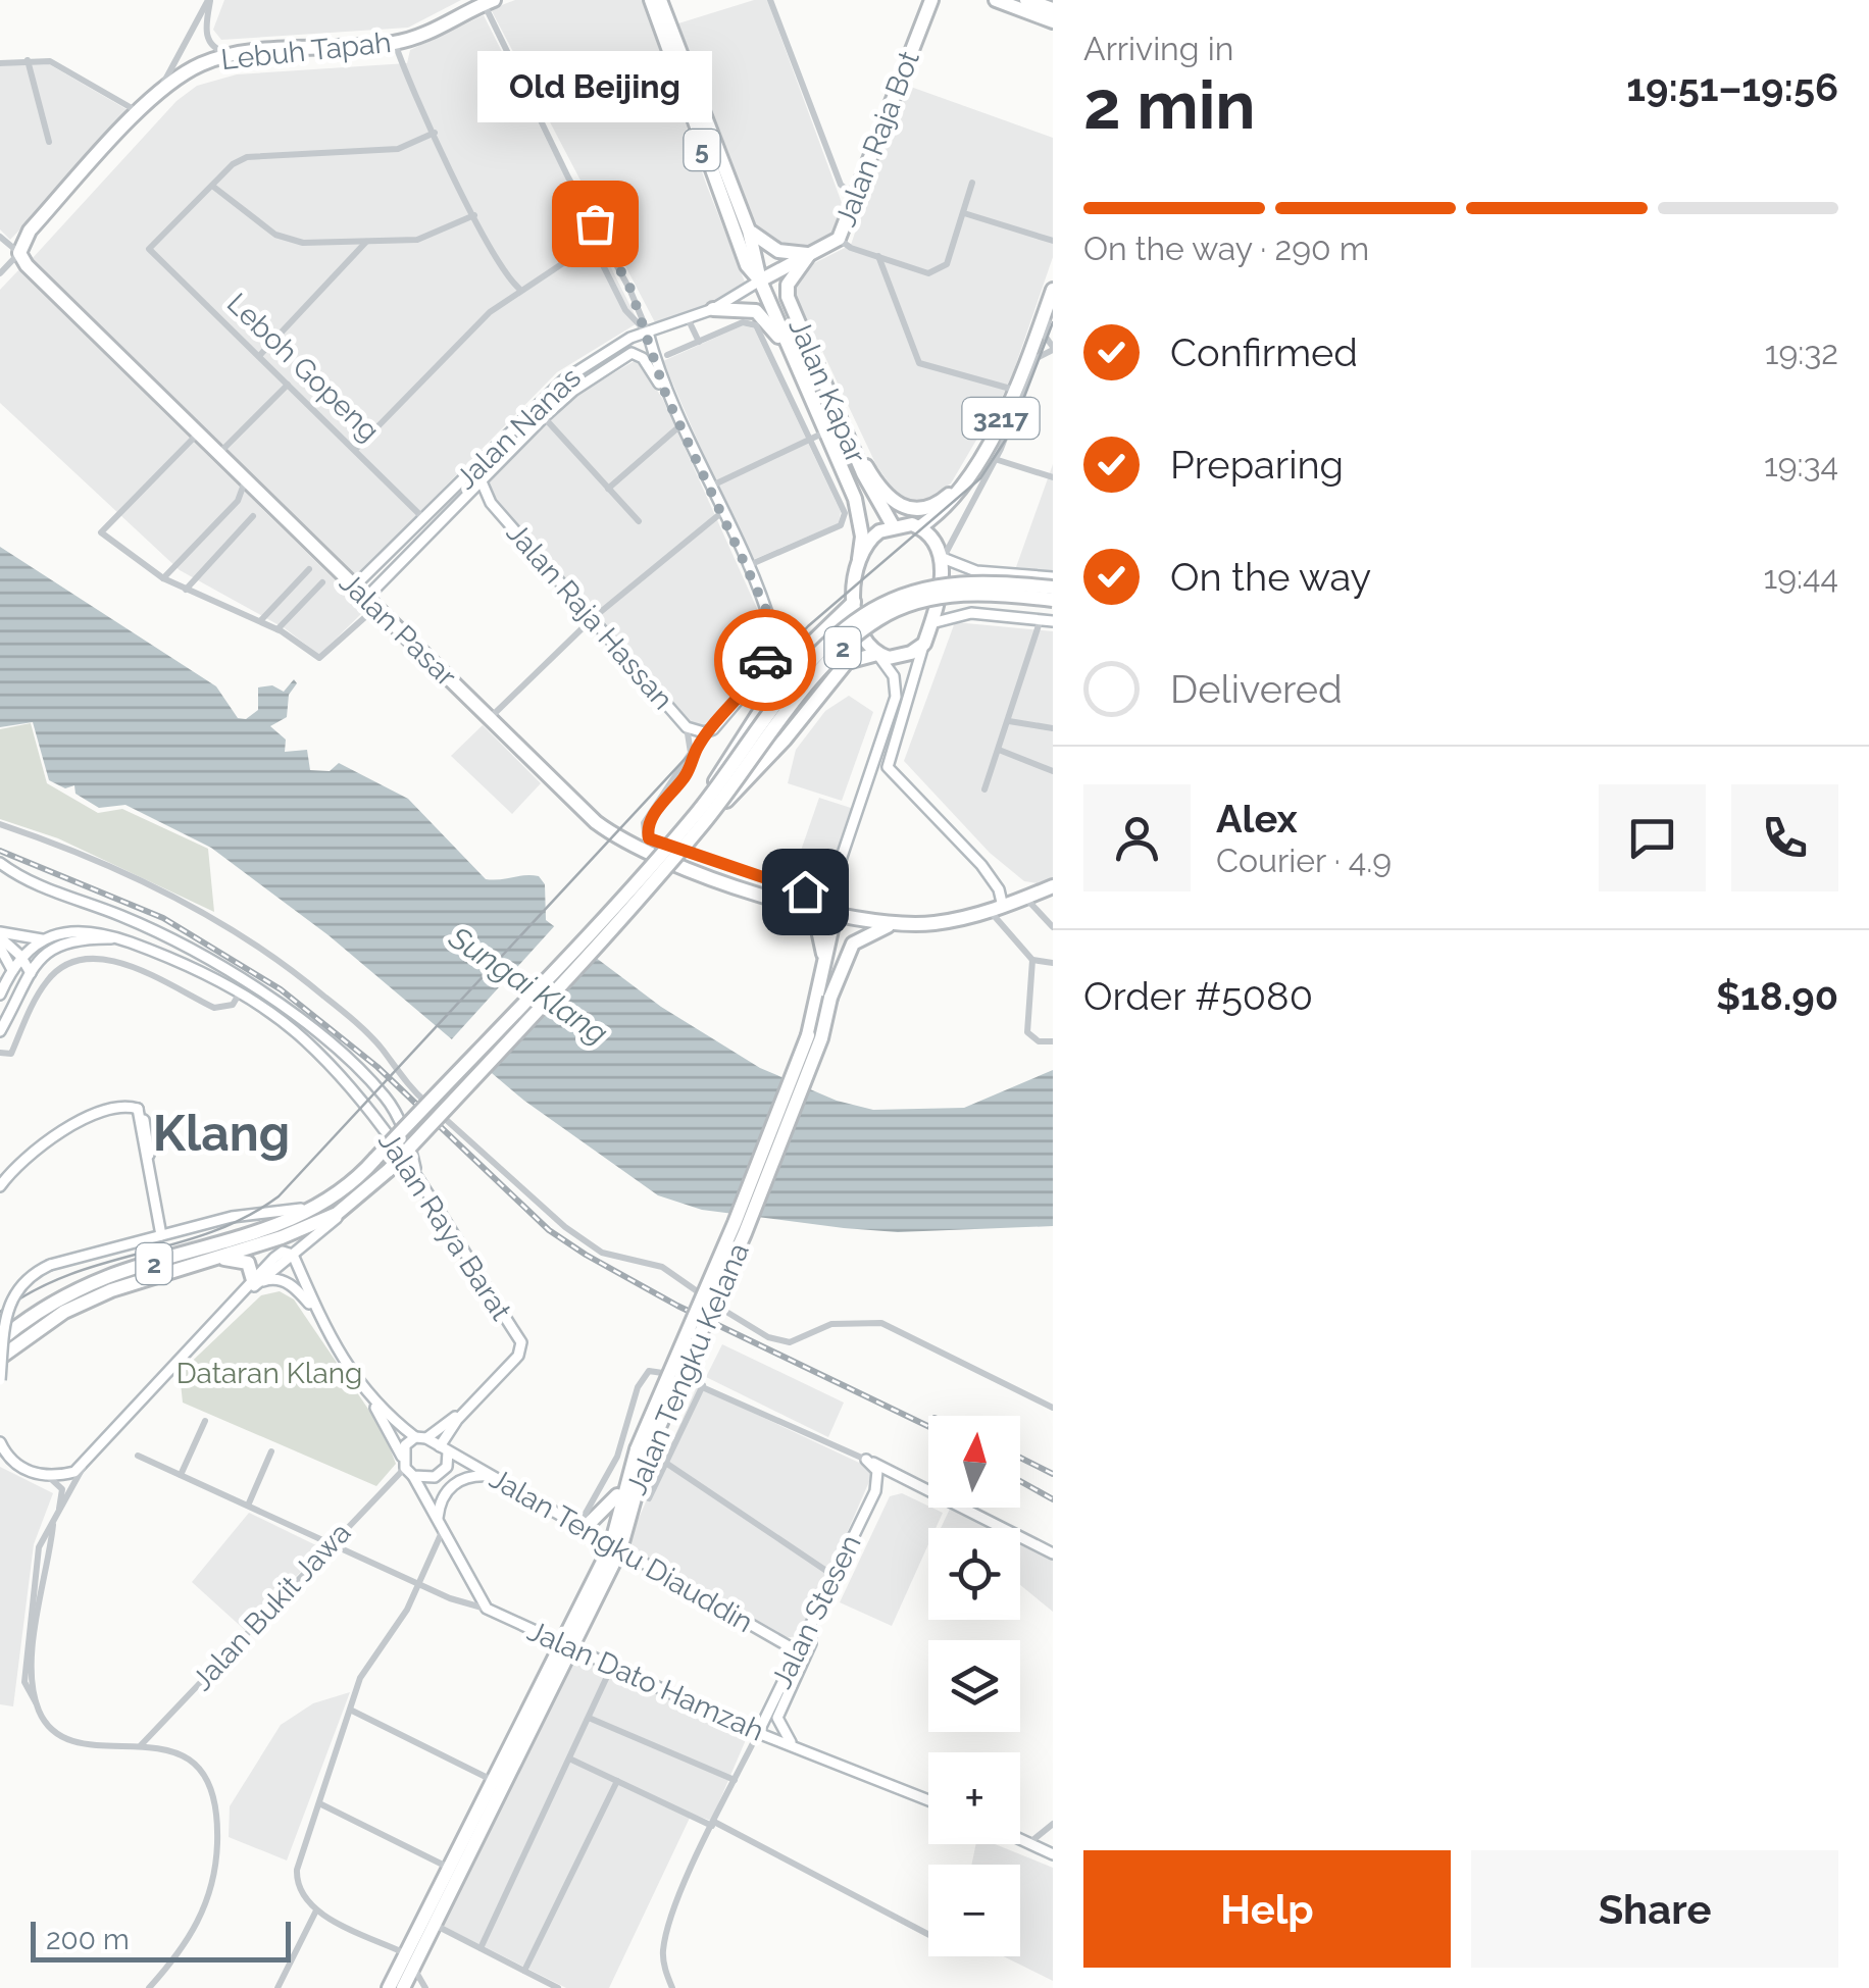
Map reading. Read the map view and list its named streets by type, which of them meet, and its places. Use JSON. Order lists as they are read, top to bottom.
{
  "streets": {
    "highway": [
      "Lebuh Tapah",
      "Jalan Raja Bot",
      "5",
      "Jalan Kapar",
      "3217",
      "Jalan Pasar",
      "2",
      "Jalan Tengku Kelana"
    ],
    "main road": [
      "Jalan Nanas",
      "Jalan Raja Hassan",
      "Jalan Raya Barat",
      "Jalan Tengku Diauddin",
      "Jalan Bukit Jawa",
      "Jalan Stesen",
      "Jalan Dato Hamzah"
    ],
    "street": ["Leboh Gopeng"]
  },
  "crossings": [
    ["Lebuh Tapah", "Jalan Pasar"],
    ["Jalan Raja Bot", "Jalan Kapar"],
    ["Jalan Raja Bot", "Jalan Nanas"],
    ["5", "Jalan Kapar"],
    ["5", "3217"],
    ["Leboh Gopeng", "Jalan Nanas"],
    ["Jalan Kapar", "3217"],
    ["Jalan Kapar", "Jalan Nanas"],
    ["Jalan Nanas", "Jalan Raja Hassan"],
    ["Jalan Nanas", "Jalan Pasar"],
    ["Jalan Pasar", "Jalan Tengku Kelana"],
    ["Jalan Raya Barat", "Jalan Bukit Jawa"],
    ["Jalan Tengku Kelana", "Jalan Tengku Diauddin"],
    ["Jalan Tengku Kelana", "Jalan Dato Hamzah"],
    ["Jalan Tengku Diauddin", "Jalan Bukit Jawa"],
    ["Jalan Tengku Diauddin", "Jalan Stesen"],
    ["Jalan Stesen", "Jalan Dato Hamzah"]
  ],
  "districts": ["Klang"],
  "water": ["Sungai Klang"],
  "parks": ["Dataran Klang"],
  "places": ["Old Beijing"],
  "scale_bar": "200 m",
  "north": "top",
  "page": {
    "heading": ["2 min", "Arriving in", "19:51–19:56"],
    "panel": [
      "Alex",
      "Courier · 4.9",
      "Order #5080",
      "$18.90"
    ],
    "bubble": "Old Beijing",
    "bar": "On the way · 290 m",
    "list": [
      ["Confirmed", "19:32"],
      ["Preparing", "19:34"],
      ["On the way", "19:44"],
      "Delivered"
    ],
    "map_buttons": ["+", "−"],
    "buttons": ["Help", "Share"],
    "scale": "200 m"
  }
}
